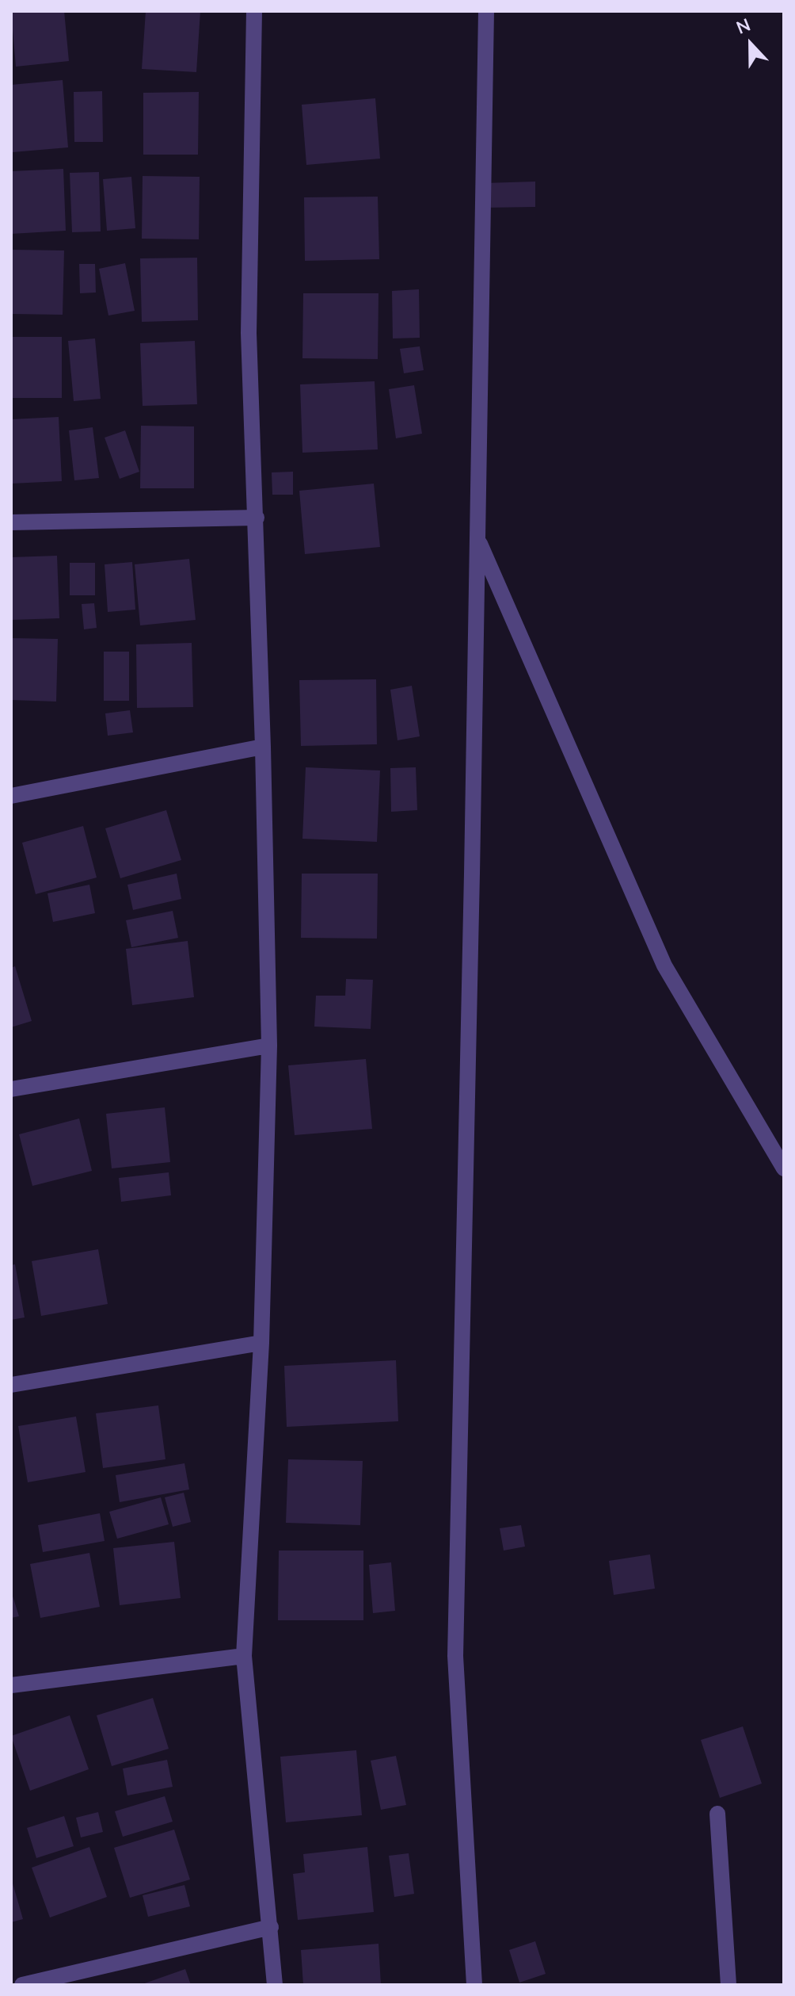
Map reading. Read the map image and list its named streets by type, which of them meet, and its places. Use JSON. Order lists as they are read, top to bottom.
{
  "north": "top"
}
